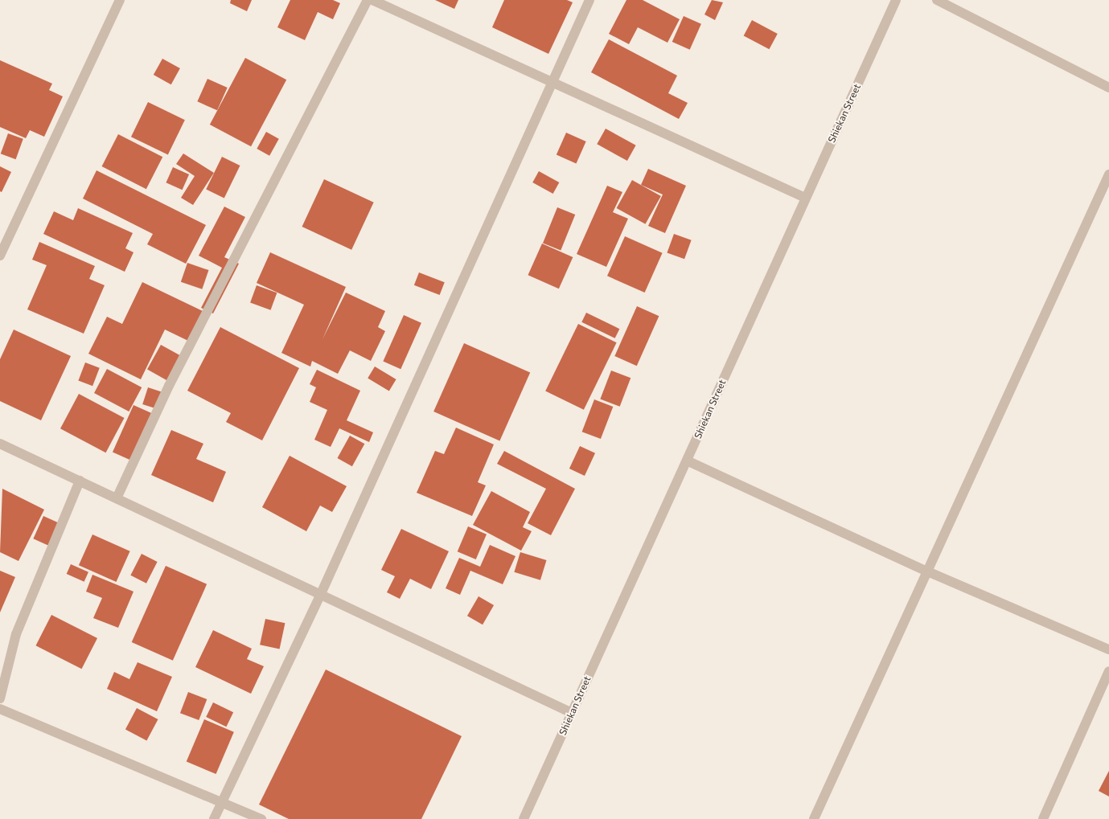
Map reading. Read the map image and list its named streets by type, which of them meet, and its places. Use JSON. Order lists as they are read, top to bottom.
{
  "streets": {
    "street": ["Shiekan Street"]
  }
}
